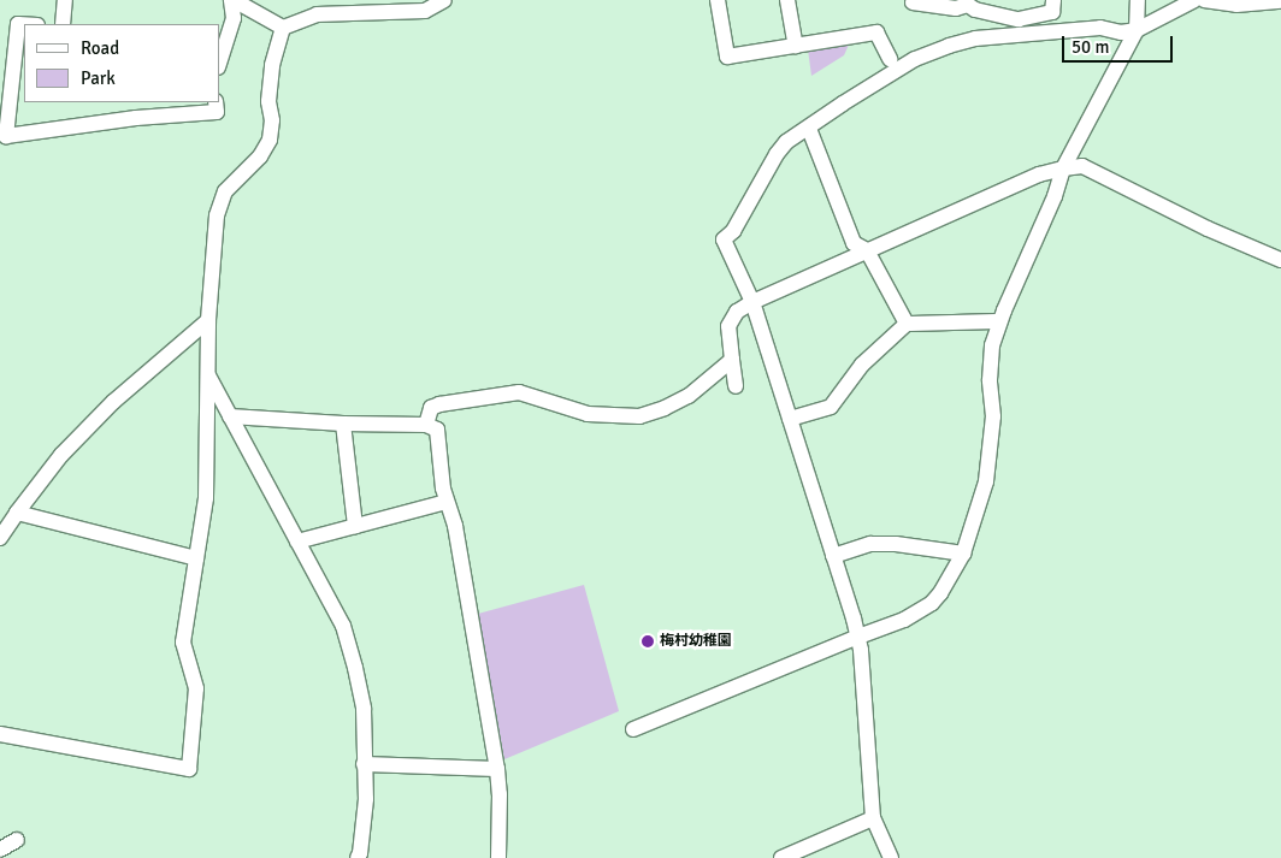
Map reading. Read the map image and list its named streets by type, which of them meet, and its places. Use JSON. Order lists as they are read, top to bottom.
{
  "places": ["梅村幼稚園"],
  "legend": ["Road", "Park"],
  "scale_bar": "50 m"
}
